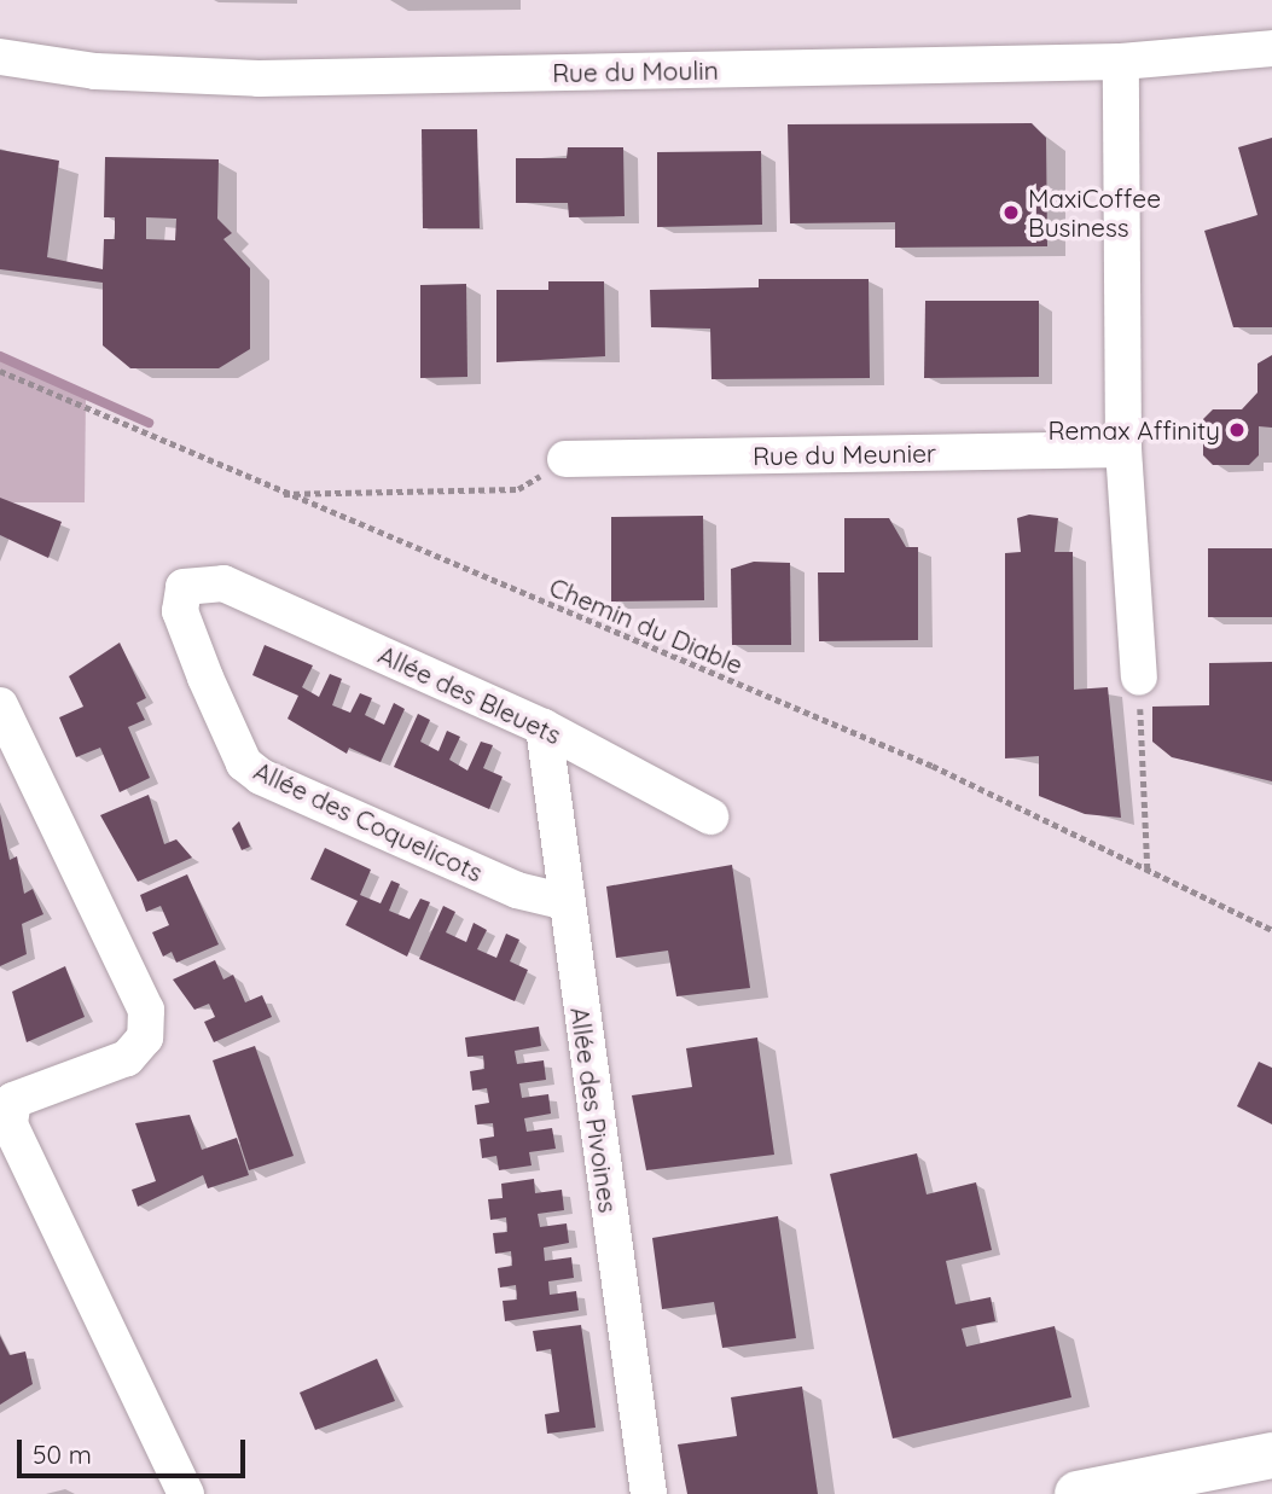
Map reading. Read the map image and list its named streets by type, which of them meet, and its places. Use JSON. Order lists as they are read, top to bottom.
{
  "streets": {
    "street": [
      "Rue du Moulin",
      "Rue du Meunier",
      "Allée des Bleuets",
      "Allée des Coquelicots",
      "Allée des Pivoines"
    ],
    "path": ["Chemin du Diable"]
  },
  "crossings": [
    ["Allée des Bleuets", "Allée des Coquelicots"],
    ["Allée des Bleuets", "Allée des Pivoines"],
    ["Allée des Coquelicots", "Allée des Pivoines"]
  ],
  "places": ["MaxiCoffee Business", "Remax Affinity"],
  "scale_bar": "50 m"
}
